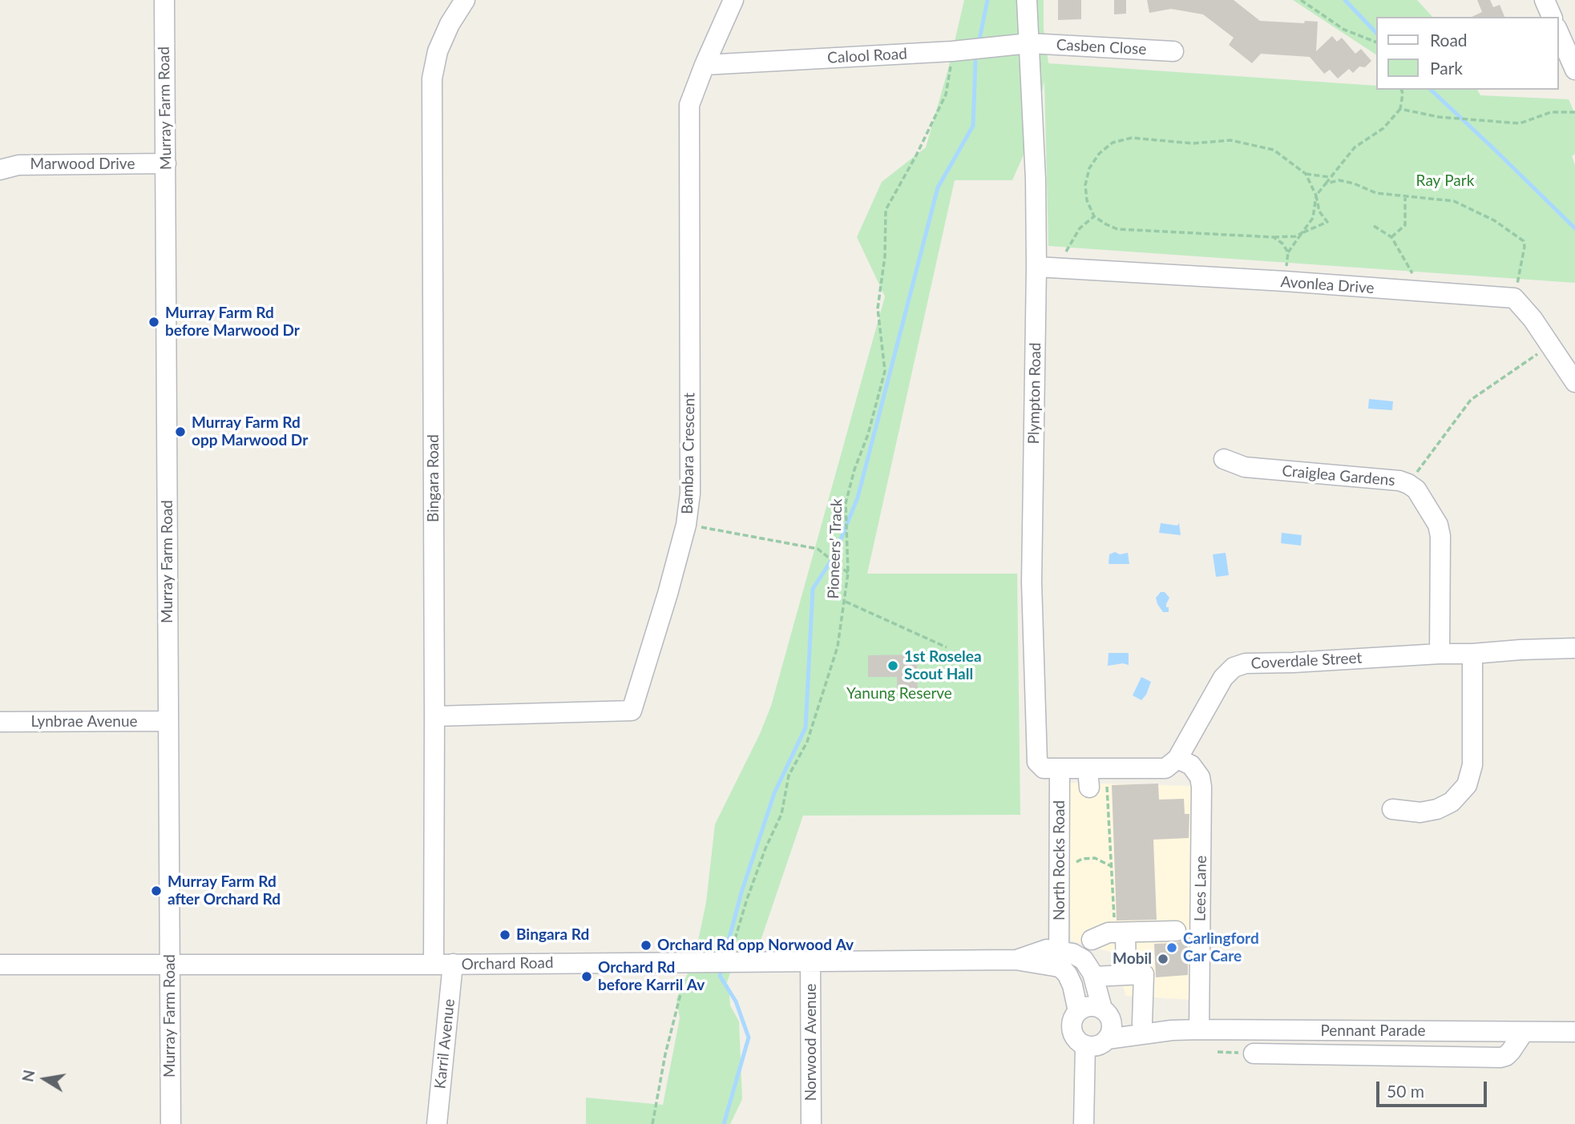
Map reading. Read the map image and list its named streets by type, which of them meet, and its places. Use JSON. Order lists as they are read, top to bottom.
{
  "streets": {
    "street": [
      "Casben Close",
      "Calool Road",
      "Murray Farm Road",
      "Marwood Drive",
      "Avonlea Drive",
      "Plympton Road",
      "Bambara Crescent",
      "Craiglea Gardens",
      "Bingara Road",
      "Coverdale Street",
      "Lynbrae Avenue",
      "North Rocks Road",
      "Lees Lane",
      "Orchard Road",
      "Pennant Parade",
      "Norwood Avenue",
      "Karril Avenue"
    ],
    "path": ["Pioneers' Track"]
  },
  "crossings": [
    ["Casben Close", "Calool Road"],
    ["Casben Close", "Plympton Road"],
    ["Calool Road", "Plympton Road"],
    ["Calool Road", "Bambara Crescent"],
    ["Calool Road", "Pioneers' Track"],
    ["Murray Farm Road", "Marwood Drive"],
    ["Murray Farm Road", "Lynbrae Avenue"],
    ["Murray Farm Road", "Orchard Road"],
    ["Avonlea Drive", "Plympton Road"],
    ["Plympton Road", "North Rocks Road"],
    ["Bambara Crescent", "Bingara Road"],
    ["Craiglea Gardens", "Coverdale Street"],
    ["Bingara Road", "Orchard Road"],
    ["Bingara Road", "Karril Avenue"],
    ["Pioneers' Track", "Orchard Road"],
    ["Coverdale Street", "Lees Lane"],
    ["North Rocks Road", "Orchard Road"],
    ["Lees Lane", "Pennant Parade"],
    ["Orchard Road", "Norwood Avenue"],
    ["Orchard Road", "Karril Avenue"]
  ],
  "parks": ["Ray Park", "Yanung Reserve"],
  "places": [
    "Murray Farm Rd before Marwood Dr",
    "Murray Farm Rd opp Marwood Dr",
    "1st Roselea Scout Hall",
    "Murray Farm Rd after Orchard Rd",
    "Bingara Rd",
    "Orchard Rd opp Norwood Av",
    "Carlingford Car Care",
    "Mobil",
    "Orchard Rd before Karril Av"
  ],
  "legend": ["Road", "Park"],
  "scale_bar": "50 m",
  "north": "left"
}
